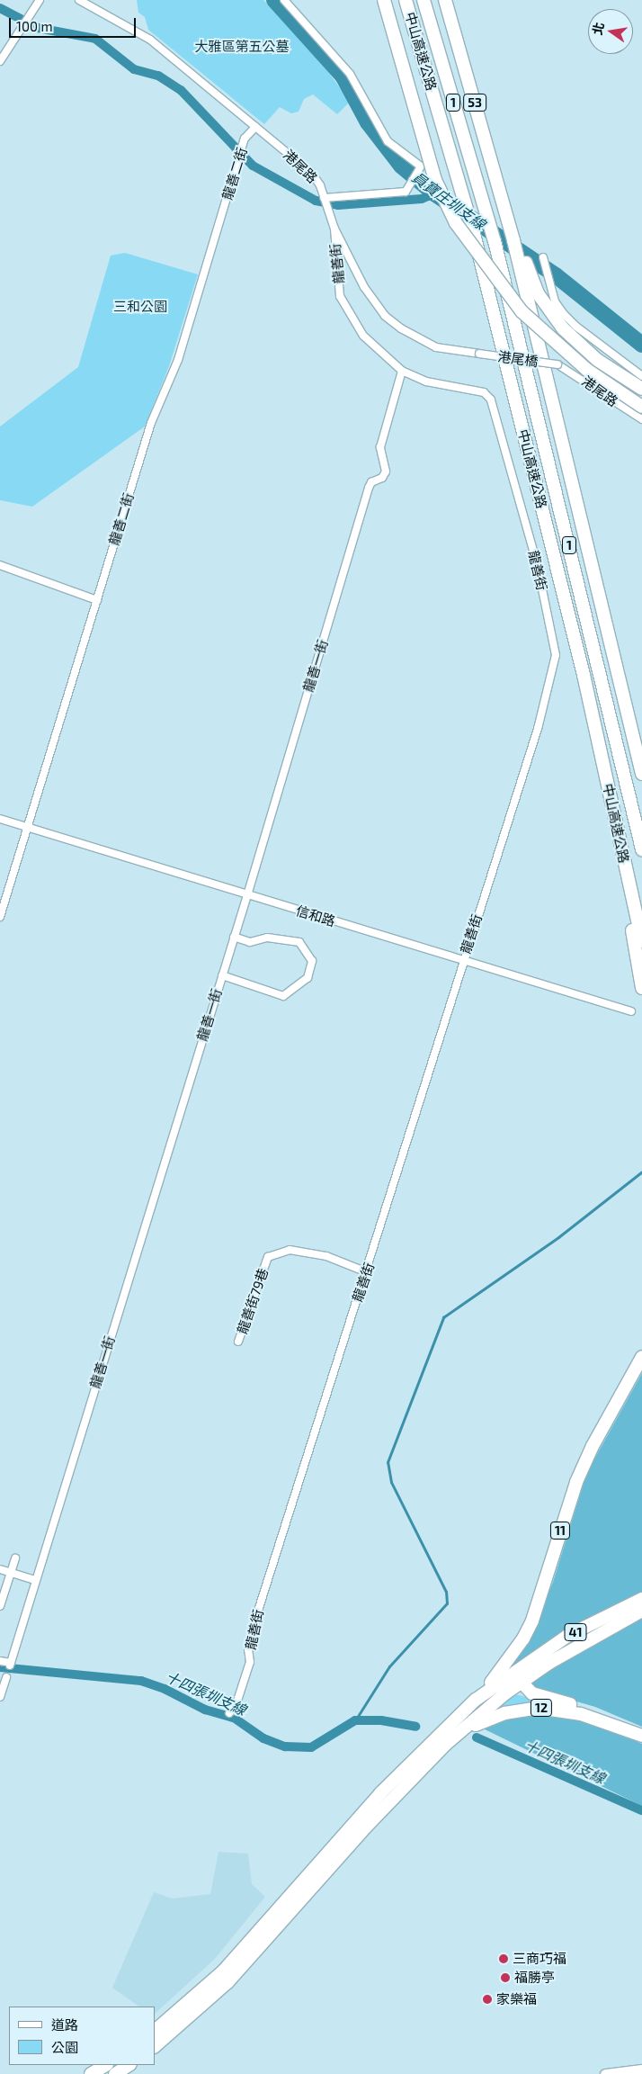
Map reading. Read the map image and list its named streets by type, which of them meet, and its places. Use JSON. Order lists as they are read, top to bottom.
{
  "streets": {
    "highway": [
      "中山高速公路",
      "1",
      "53",
      "11",
      "41",
      "12"
    ],
    "street": [
      "港尾路",
      "龍善二街",
      "龍善街",
      "港尾橋",
      "龍善一街",
      "信和路",
      "龍善街79巷"
    ]
  },
  "crossings": [
    ["港尾路", "龍善二街"],
    ["港尾路", "龍善街"],
    ["港尾路", "港尾橋"],
    ["龍善二街", "信和路"],
    ["龍善街", "龍善一街"],
    ["龍善街", "信和路"],
    ["龍善街", "龍善街79巷"],
    ["龍善一街", "信和路"]
  ],
  "water": ["員寶庄圳支線", "十四張圳支線"],
  "parks": ["大雅區第五公墓", "三和公園"],
  "places": ["三商巧福", "福勝亭", "家樂福"],
  "legend": ["道路", "公園"],
  "scale_bar": "100 m",
  "north": "left"
}
